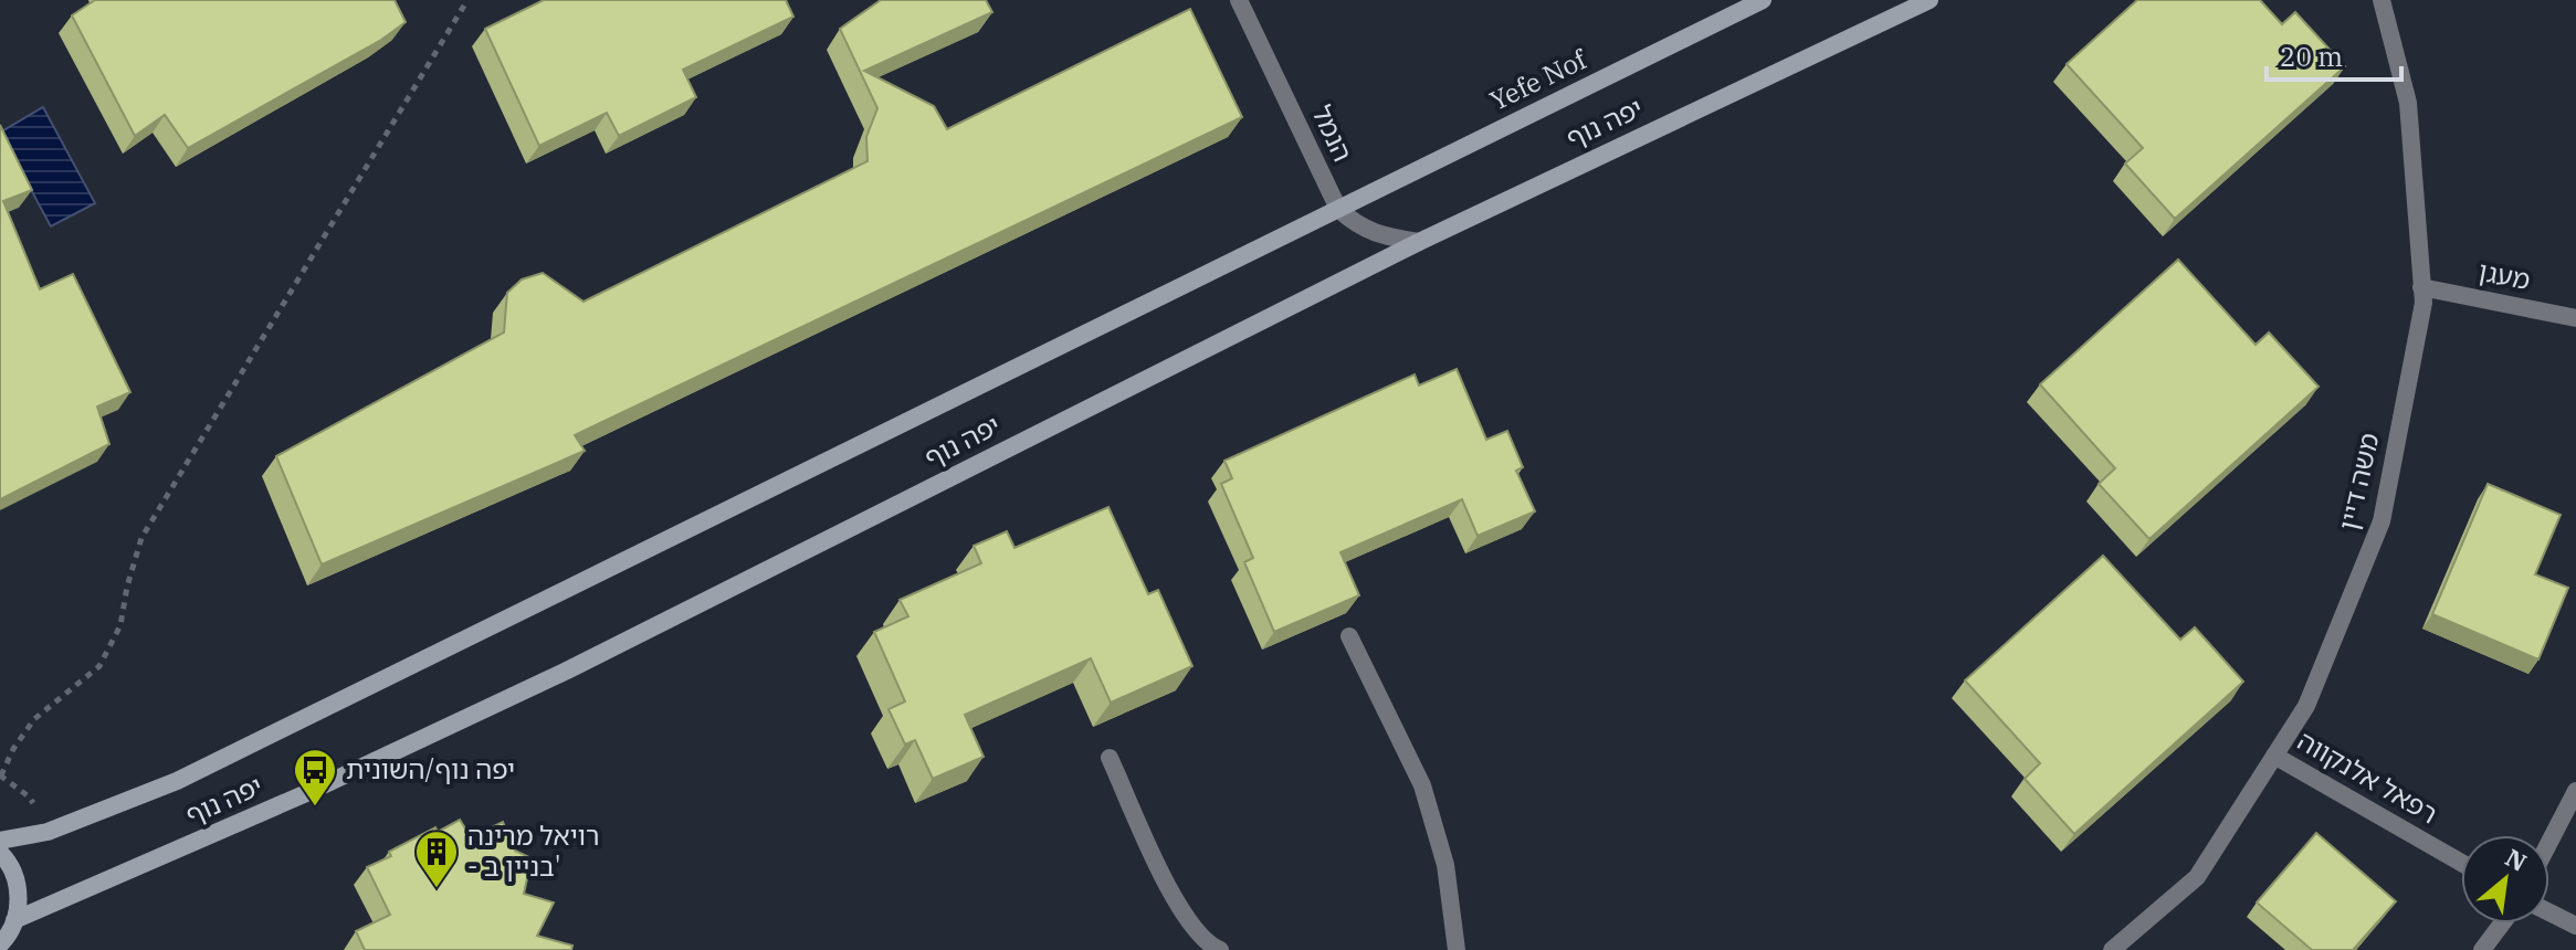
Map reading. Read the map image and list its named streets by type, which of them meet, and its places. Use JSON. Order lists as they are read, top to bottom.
{
  "streets": {
    "main road": ["Yefe Nof", "יפה נוף"],
    "street": [
      "הנמל",
      "מעגן",
      "משה דיין",
      "רפאל אלנקווה"
    ]
  },
  "crossings": [
    ["Yefe Nof", "יפה נוף"],
    ["Yefe Nof", "הנמל"],
    ["יפה נוף", "הנמל"],
    ["מעגן", "משה דיין"],
    ["משה דיין", "רפאל אלנקווה"]
  ],
  "places": {
    "bus stop": ["יפה נוף/השונית"],
    "building": ["רויאל מרינה - בניין ב'"]
  },
  "scale_bar": "20 m",
  "north": "top right"
}
